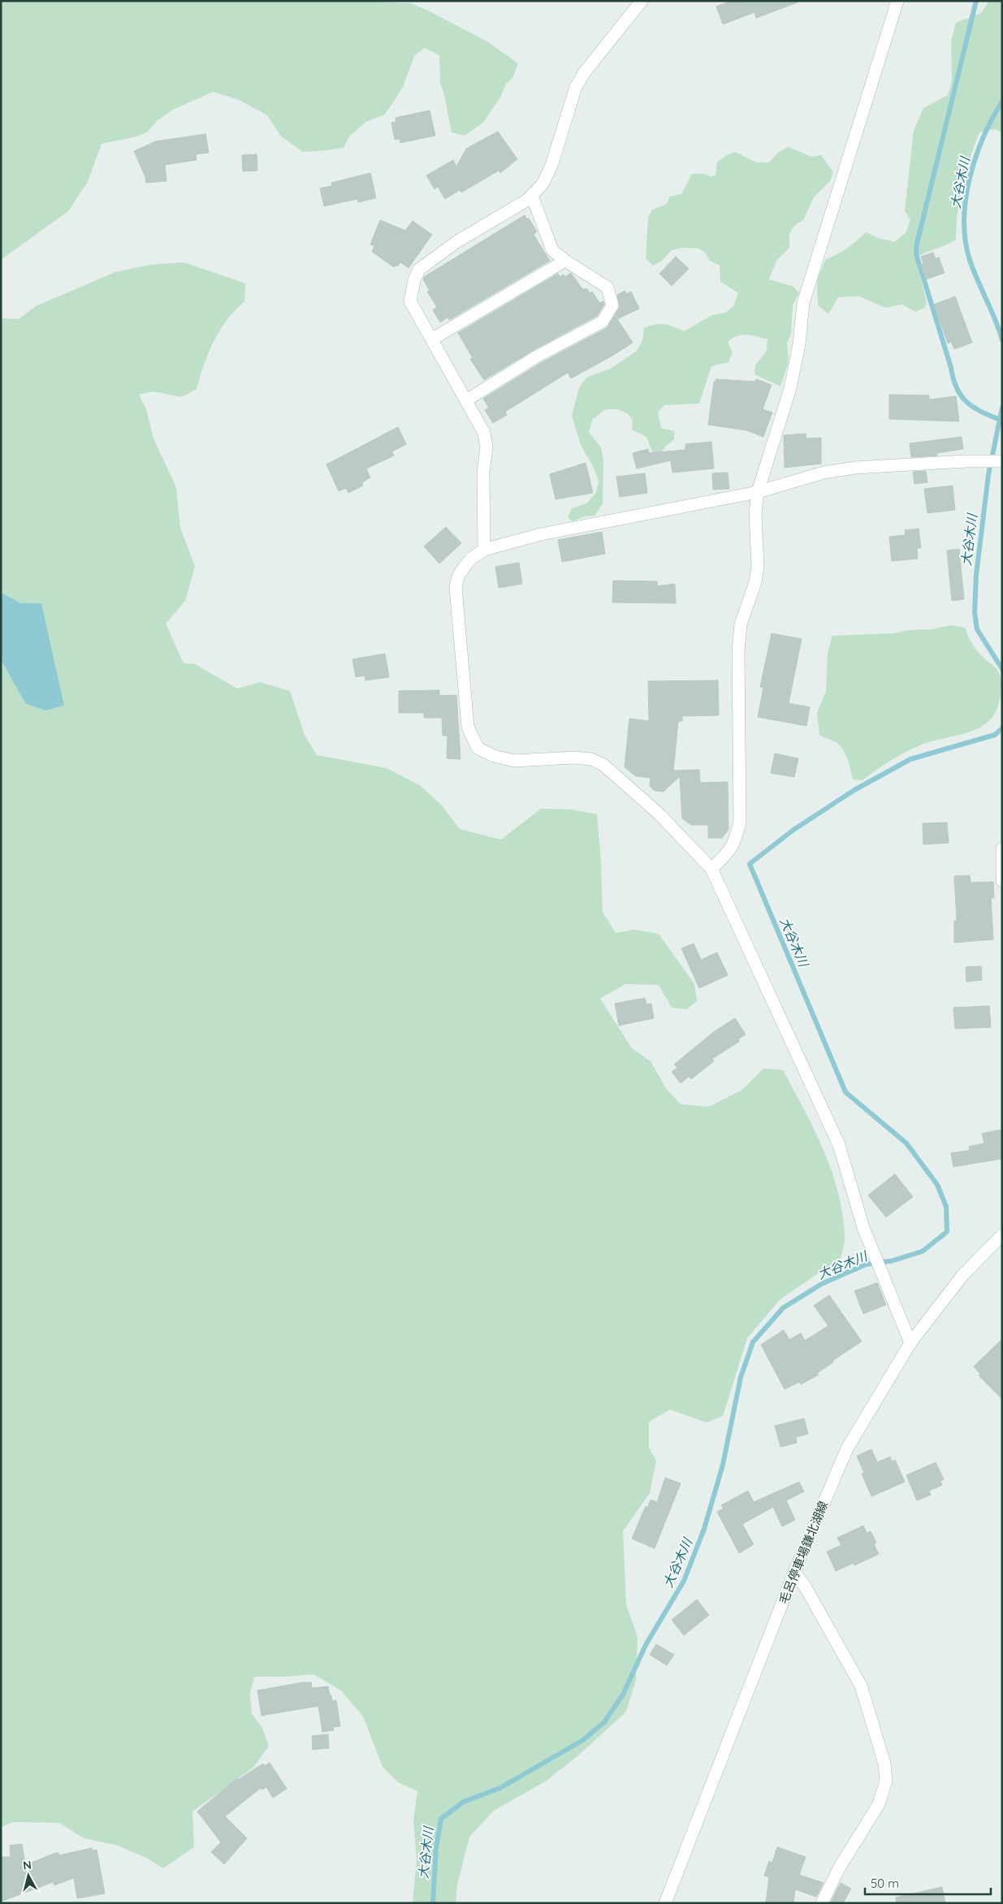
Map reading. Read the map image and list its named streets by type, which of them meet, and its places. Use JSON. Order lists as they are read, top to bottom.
{
  "streets": {
    "street": ["毛呂停車場鎌北湖線"]
  },
  "water": ["大谷木川"],
  "scale_bar": "50 m",
  "north": "top"
}
